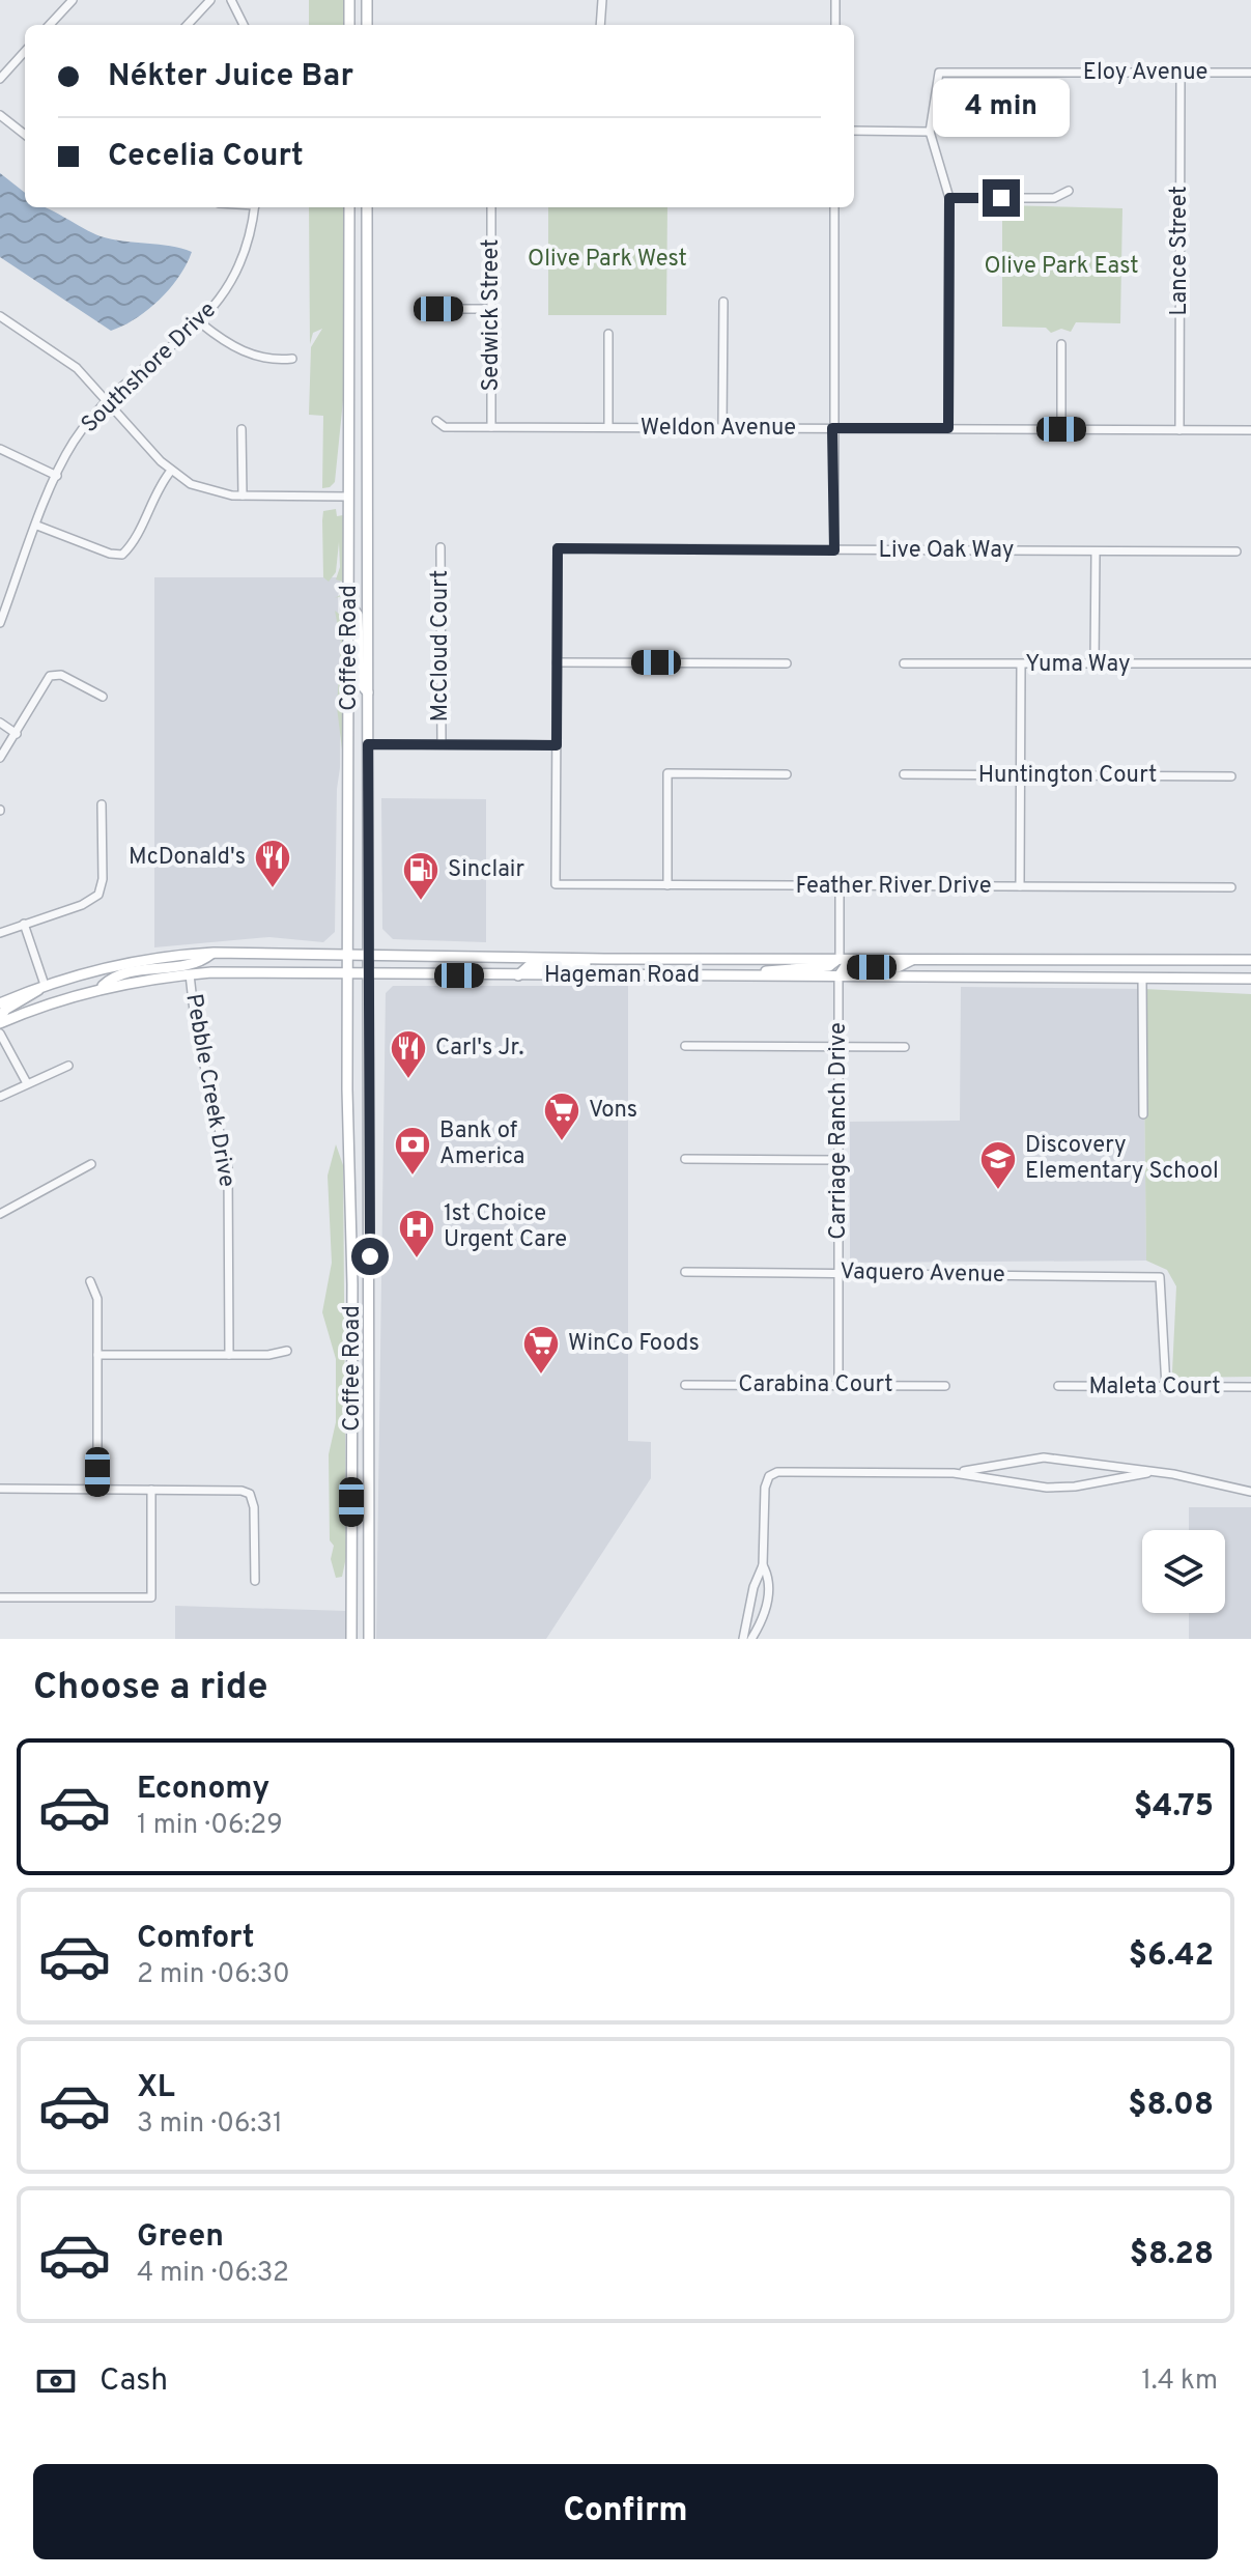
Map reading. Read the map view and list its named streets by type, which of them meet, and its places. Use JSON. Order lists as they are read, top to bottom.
{
  "streets": {
    "main road": ["Coffee Road", "Hageman Road"],
    "street": [
      "Eloy Avenue",
      "Lance Street",
      "Sedwick Street",
      "Southshore Drive",
      "Weldon Avenue",
      "Live Oak Way",
      "McCloud Court",
      "Yuma Way",
      "Huntington Court",
      "Feather River Drive",
      "Pebble Creek Drive",
      "Carriage Ranch Drive",
      "Vaquero Avenue",
      "Carabina Court",
      "Maleta Court"
    ]
  },
  "crossings": [
    ["Eloy Avenue", "Lance Street"],
    ["Lance Street", "Weldon Avenue"],
    ["Sedwick Street", "Weldon Avenue"],
    ["Coffee Road", "Hageman Road"],
    ["Hageman Road", "Pebble Creek Drive"],
    ["Hageman Road", "Carriage Ranch Drive"],
    ["Carriage Ranch Drive", "Vaquero Avenue"],
    ["Carriage Ranch Drive", "Carabina Court"],
    ["Vaquero Avenue", "Maleta Court"]
  ],
  "parks": ["Olive Park West", "Olive Park East"],
  "places": {
    "restaurant": ["McDonald's", "Carl's Jr."],
    "fuel station": ["Sinclair"],
    "supermarket": ["Vons", "WinCo Foods"],
    "bank": ["Bank of America"],
    "school or university": ["Discovery Elementary School"],
    "hospital": ["1st Choice Urgent Care"]
  },
  "page": {
    "banner": ["Nékter Juice Bar", "Cecelia Court"],
    "bubble": "4 min",
    "heading": "Choose a ride",
    "list": [
      {
        "name": "Economy",
        "note": "1 min · 06:29",
        "value": "$4.75"
      },
      {
        "name": "Comfort",
        "note": "2 min · 06:30",
        "value": "$6.42"
      },
      {
        "name": "XL",
        "note": "3 min · 06:31",
        "value": "$8.08"
      },
      {
        "name": "Green",
        "note": "4 min · 06:32",
        "value": "$8.28"
      }
    ],
    "pay": ["Cash", "1.4 km"],
    "buttons": "Confirm"
  }
}
